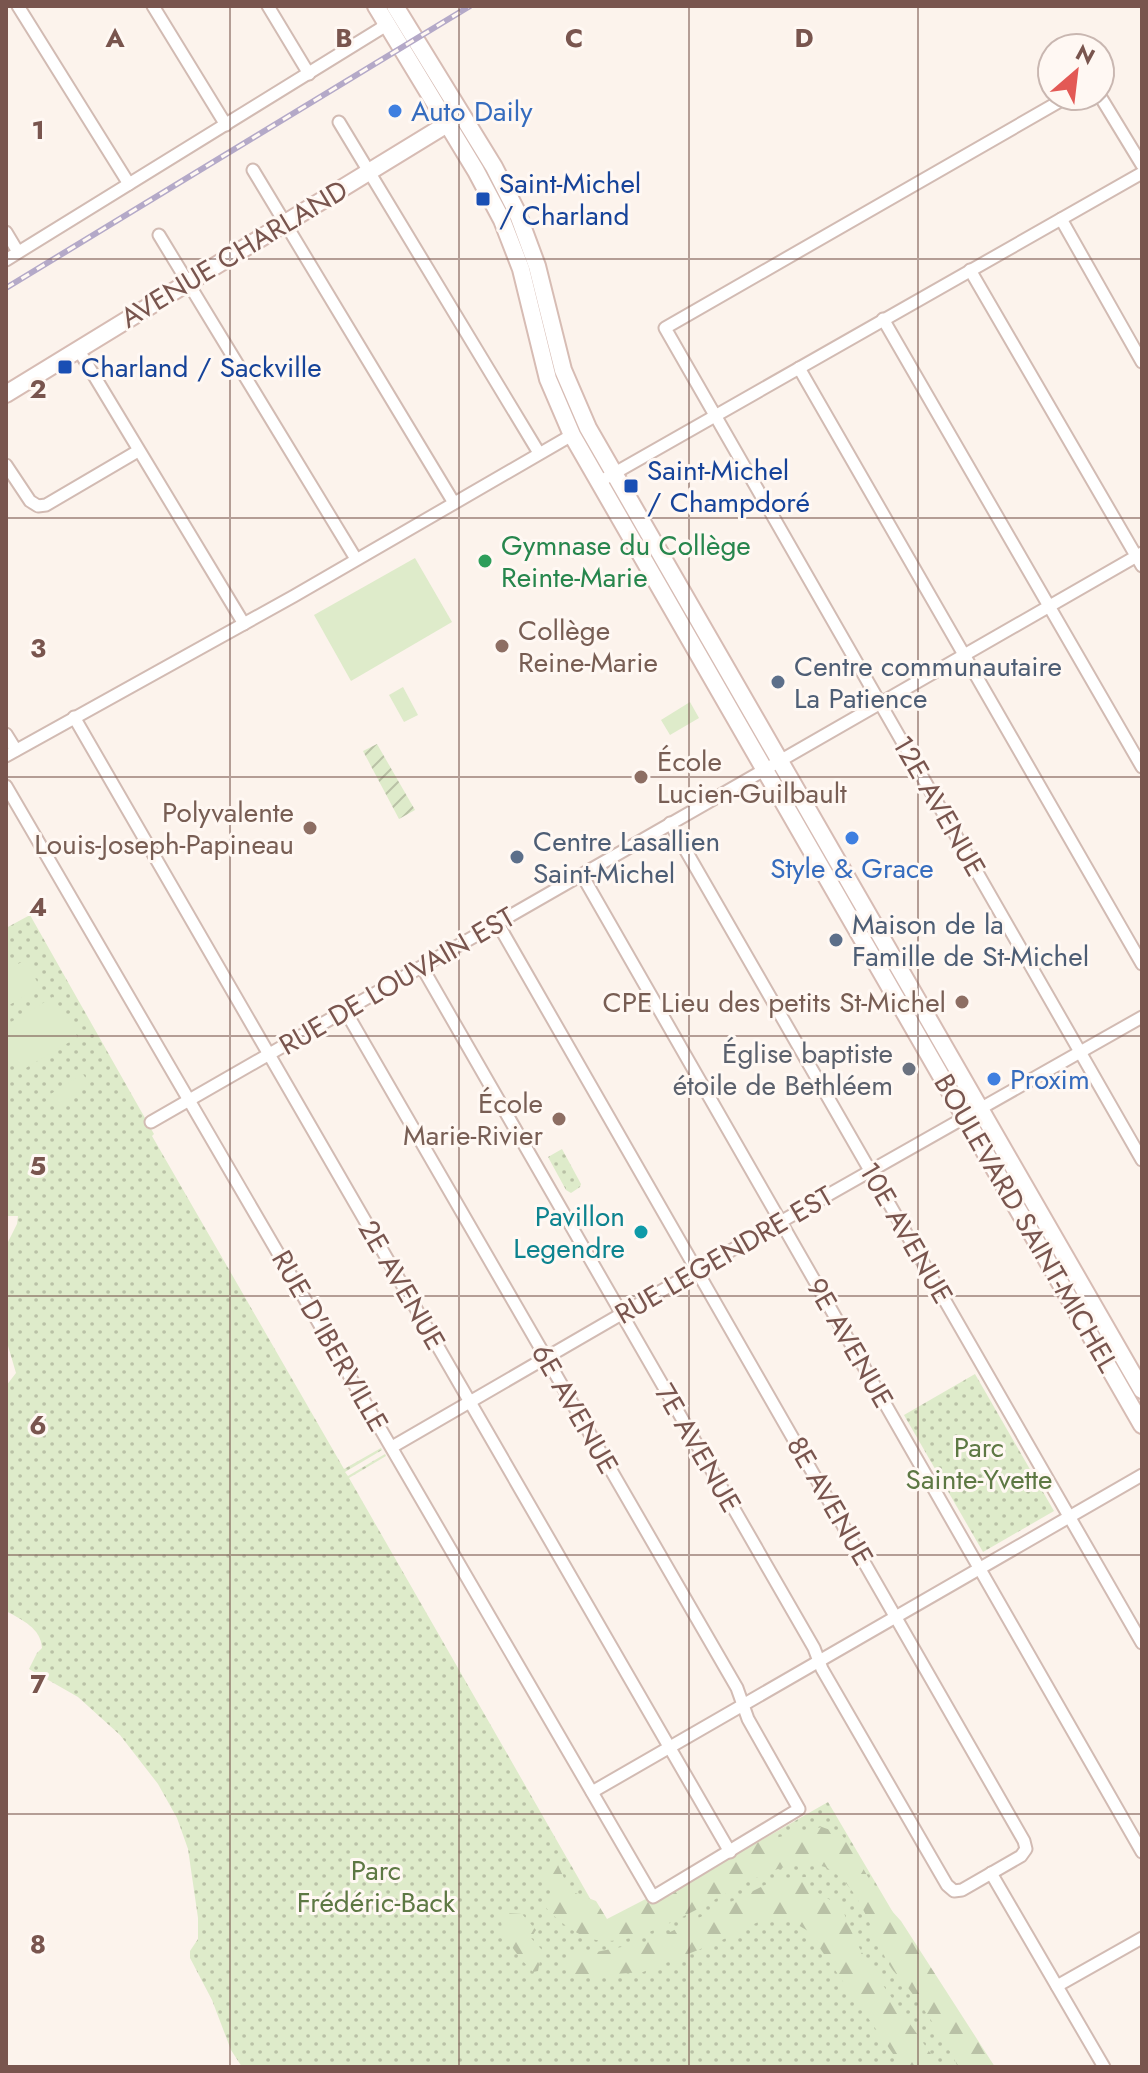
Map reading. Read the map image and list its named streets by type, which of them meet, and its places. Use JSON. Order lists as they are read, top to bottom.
{
  "streets": {
    "main road": ["AVENUE CHARLAND", "BOULEVARD SAINT-MICHEL"],
    "street": [
      "12E AVENUE",
      "RUE DE LOUVAIN EST",
      "10E AVENUE",
      "RUE LEGENDRE EST",
      "2E AVENUE",
      "RUE D'IBERVILLE",
      "9E AVENUE",
      "6E AVENUE",
      "7E AVENUE",
      "8E AVENUE"
    ]
  },
  "crossings": [
    ["AVENUE CHARLAND", "BOULEVARD SAINT-MICHEL"],
    ["12E AVENUE", "RUE DE LOUVAIN EST"],
    ["12E AVENUE", "RUE LEGENDRE EST"],
    ["RUE DE LOUVAIN EST", "BOULEVARD SAINT-MICHEL"],
    ["RUE DE LOUVAIN EST", "10E AVENUE"],
    ["RUE DE LOUVAIN EST", "2E AVENUE"],
    ["RUE DE LOUVAIN EST", "RUE D'IBERVILLE"],
    ["RUE DE LOUVAIN EST", "9E AVENUE"],
    ["RUE DE LOUVAIN EST", "6E AVENUE"],
    ["RUE DE LOUVAIN EST", "7E AVENUE"],
    ["RUE DE LOUVAIN EST", "8E AVENUE"],
    ["BOULEVARD SAINT-MICHEL", "RUE LEGENDRE EST"],
    ["10E AVENUE", "RUE LEGENDRE EST"],
    ["RUE LEGENDRE EST", "2E AVENUE"],
    ["RUE LEGENDRE EST", "RUE D'IBERVILLE"],
    ["RUE LEGENDRE EST", "9E AVENUE"],
    ["RUE LEGENDRE EST", "6E AVENUE"],
    ["RUE LEGENDRE EST", "7E AVENUE"],
    ["RUE LEGENDRE EST", "8E AVENUE"],
    ["2E AVENUE", "RUE D'IBERVILLE"],
    ["2E AVENUE", "6E AVENUE"],
    ["RUE D'IBERVILLE", "6E AVENUE"],
    ["7E AVENUE", "8E AVENUE"]
  ],
  "parks": ["Parc Sainte-Yvette", "Parc Frédéric-Back"],
  "places": {
    "other": [
      "Auto Daily",
      "Gymnase du Collège Reinte-Marie",
      "Collège Reine-Marie",
      "Centre communautaire La Patience",
      "École Lucien-Guilbault",
      "Polyvalente Louis-Joseph-Papineau",
      "Style & Grace",
      "Centre Lasallien Saint-Michel",
      "Maison de la Famille de St-Michel",
      "CPE Lieu des petits St-Michel",
      "Église baptiste étoile de Bethléem",
      "Proxim",
      "École Marie-Rivier",
      "Pavillon Legendre"
    ],
    "transit": ["Saint-Michel / Charland", "Charland / Sackville", "Saint-Michel / Champdoré"]
  },
  "north": "top right",
  "grid": {
    "columns": [
      "A",
      "B",
      "C",
      "D"
    ],
    "rows": [
      "1",
      "2",
      "3",
      "4",
      "5",
      "6",
      "7",
      "8"
    ]
  }
}
